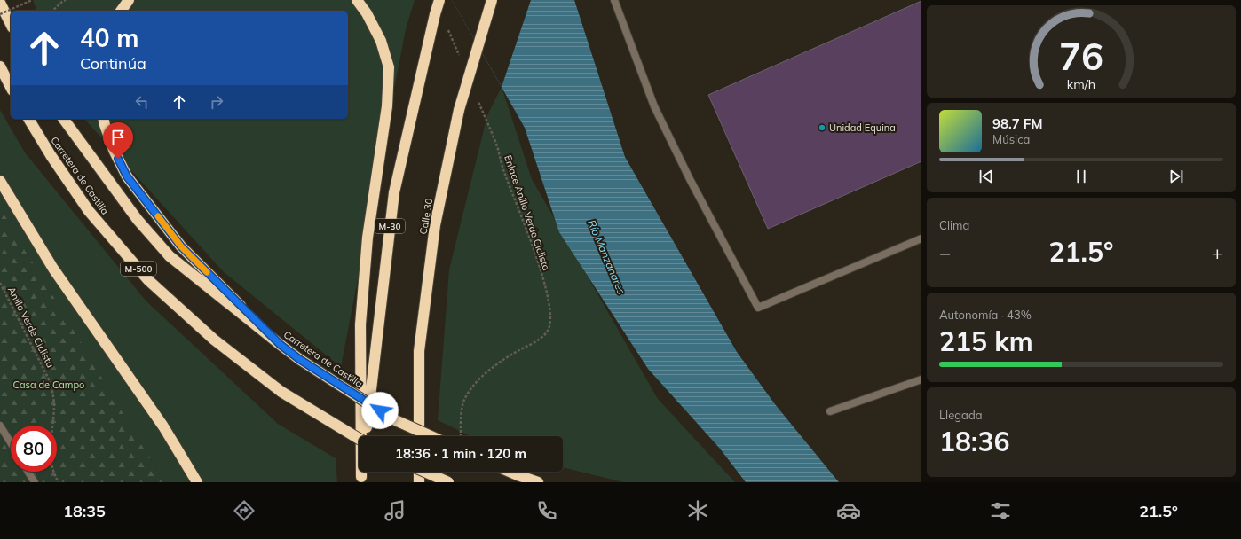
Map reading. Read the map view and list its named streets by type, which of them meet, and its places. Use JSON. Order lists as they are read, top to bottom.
{
  "streets": {
    "highway": [
      "Carretera de Castilla",
      "Calle 30",
      "M-30",
      "M-500"
    ],
    "path": ["Enlace Anillo Verde Ciclista", "Anillo Verde Ciclista"]
  },
  "water": ["Río Manzanares"],
  "parks": ["Casa de Campo"],
  "places": ["Unidad Equina"],
  "page": {
    "turn": ["40 m", "Continúa"],
    "song": ["98.7 FM", "Música"],
    "tile": [
      "Clima",
      ["Autonomía · 43%", "215 km"],
      ["Llegada", "18:36"]
    ],
    "heat": ["−", "21.5°", "+"],
    "limit": "80",
    "trip": "18:36 · 1 min · 120 m",
    "tabs": ["18:35", "21.5°"],
    "gauge": ["76", "km/h"]
  }
}
